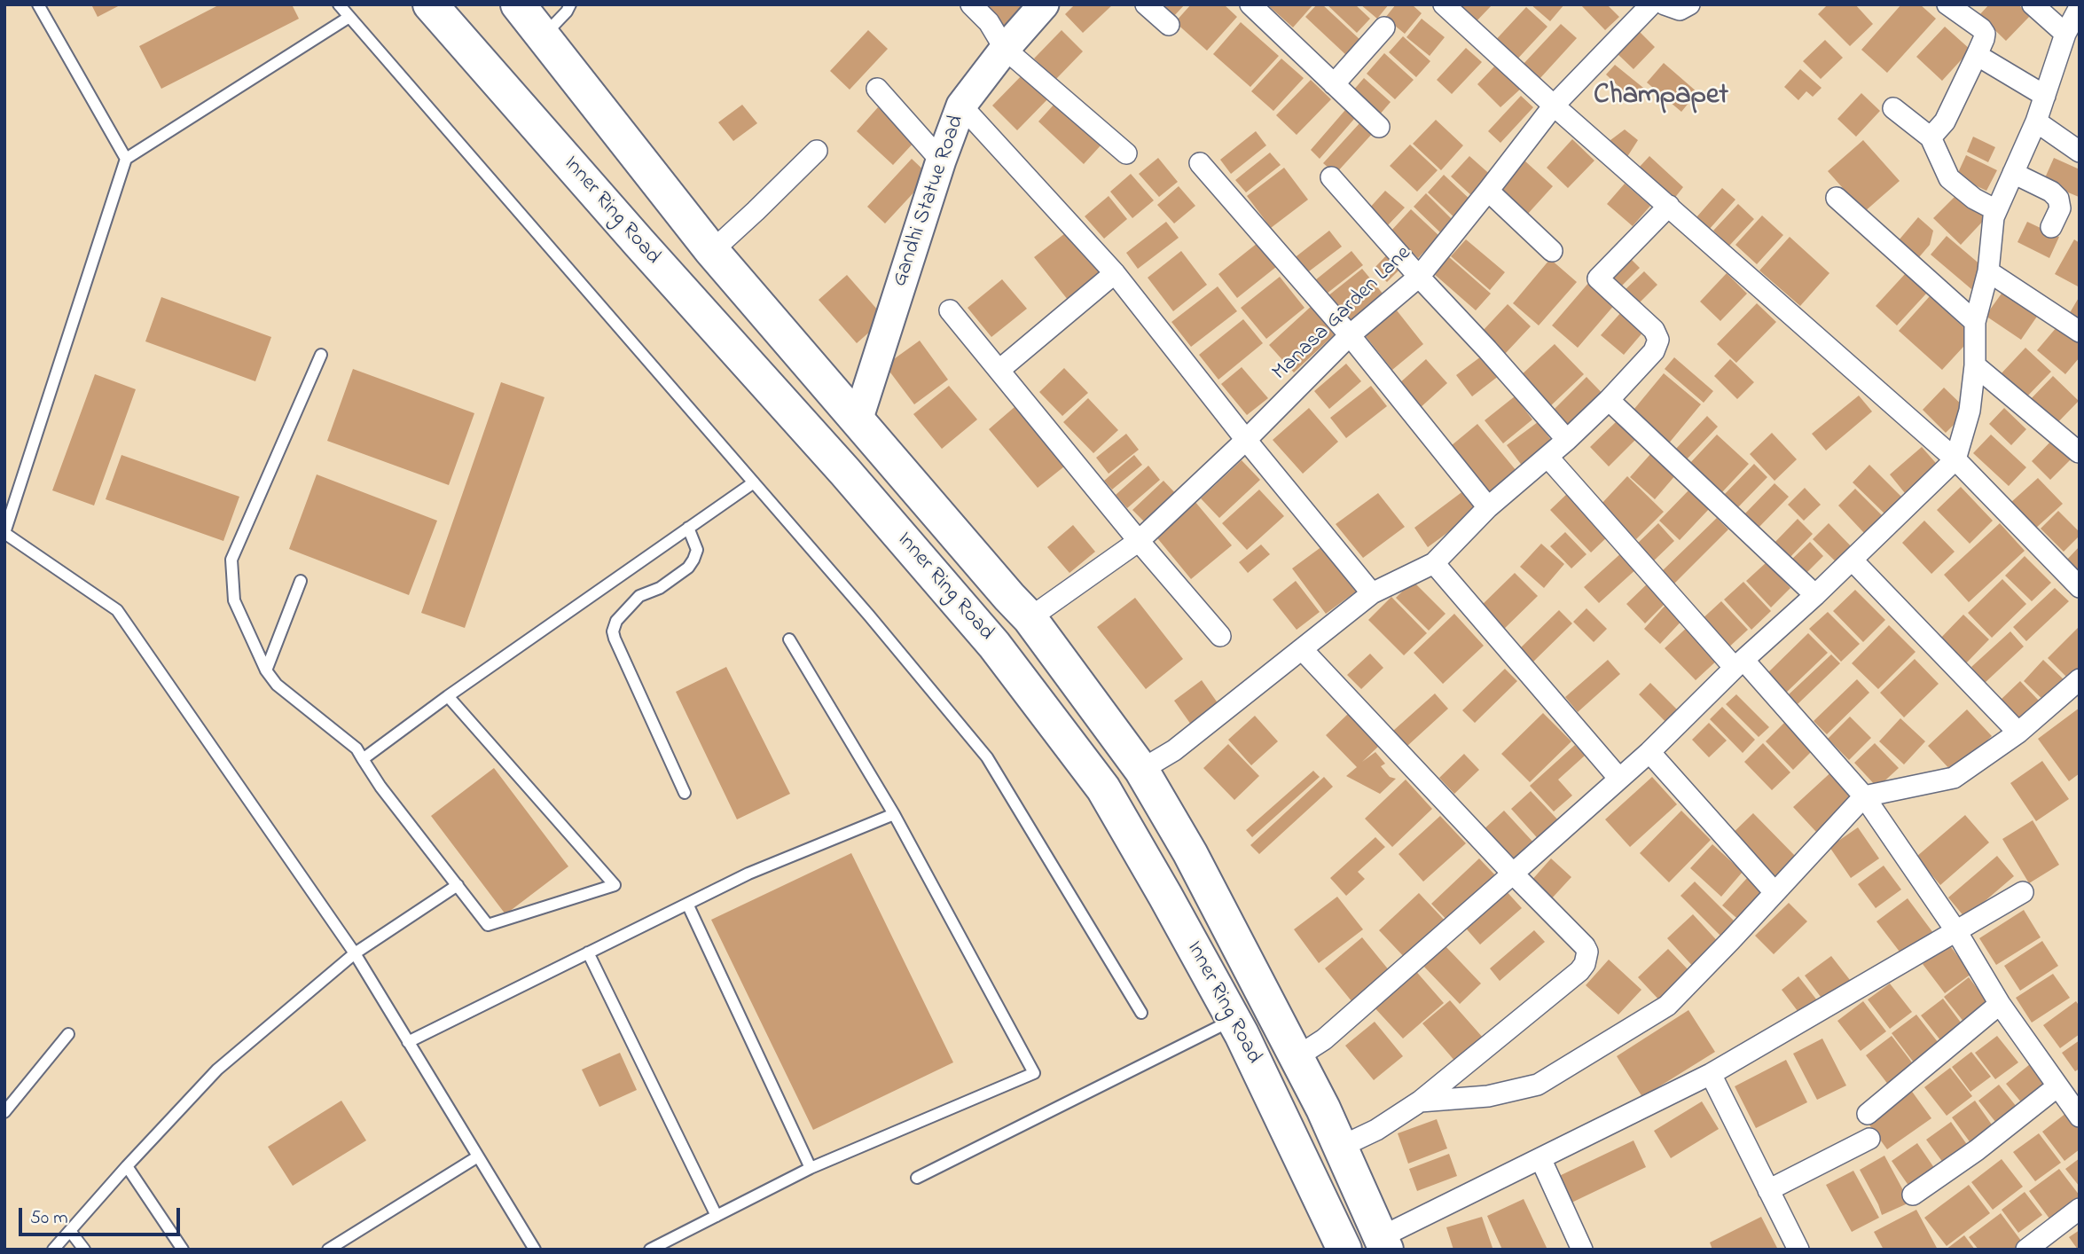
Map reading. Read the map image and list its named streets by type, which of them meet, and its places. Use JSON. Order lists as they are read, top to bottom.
{
  "streets": {
    "highway": ["Inner Ring Road"],
    "street": ["Gandhi Statue Road", "Manasa Garden Lane"]
  },
  "crossings": [
    ["Gandhi Statue Road", "Inner Ring Road"],
    ["Inner Ring Road", "Manasa Garden Lane"]
  ],
  "districts": ["Champapet"],
  "scale_bar": "50 m"
}
